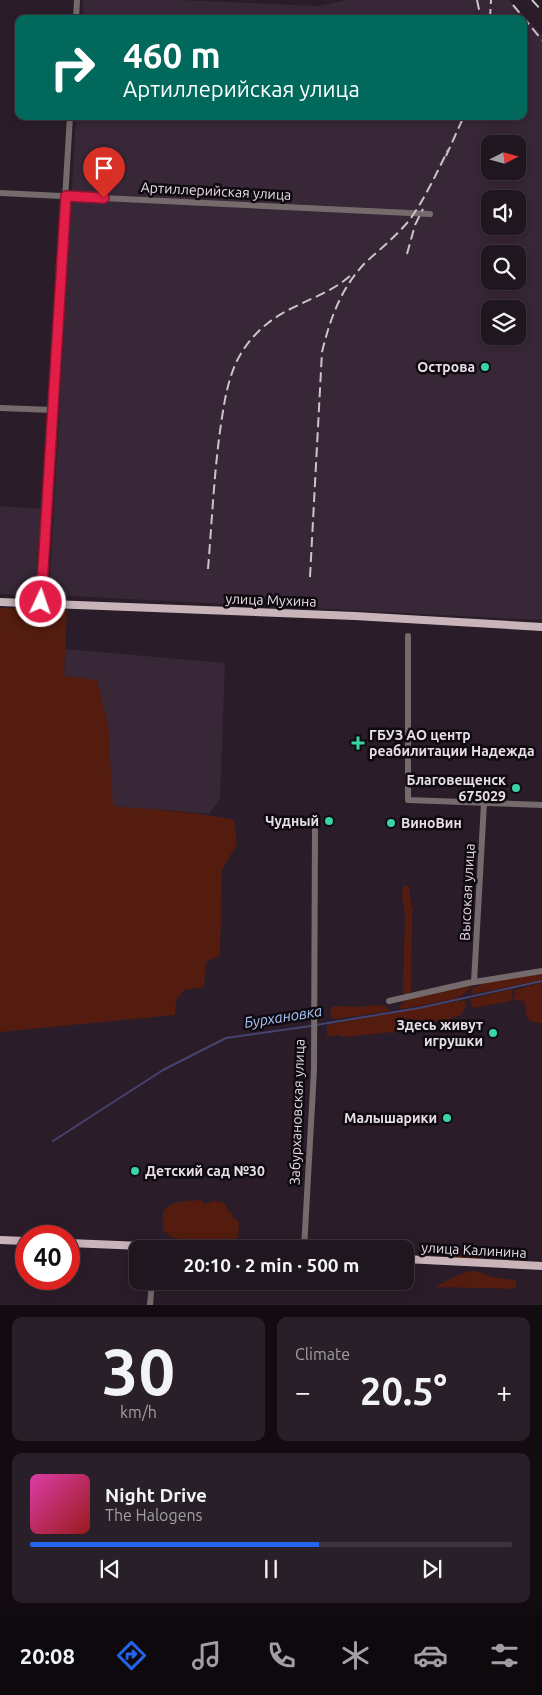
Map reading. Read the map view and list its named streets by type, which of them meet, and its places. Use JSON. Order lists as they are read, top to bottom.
{
  "streets": {
    "main road": ["улица Мухина", "улица Калинина"],
    "street": ["Артиллерийская улица", "Высокая улица", "Забурхановская улица"]
  },
  "water": ["Бурхановка"],
  "places": {
    "other": [
      "Острова",
      "Благовещенск 675029",
      "Чудный",
      "ВиноВин",
      "Здесь живут игрушки",
      "Малышарики",
      "Детский сад №30"
    ],
    "health": ["ГБУЗ АО центр реабилитации Надежда"]
  },
  "north": "right",
  "page": {
    "turn": ["460 m", "Артиллерийская улица"],
    "limit": "40",
    "trip": "20:10 · 2 min · 500 m",
    "tile": [
      ["30", "km/h"],
      "Climate"
    ],
    "heat": ["−", "20.5°", "+"],
    "song": ["Night Drive", "The Halogens"],
    "tabs": "20:08"
  }
}
